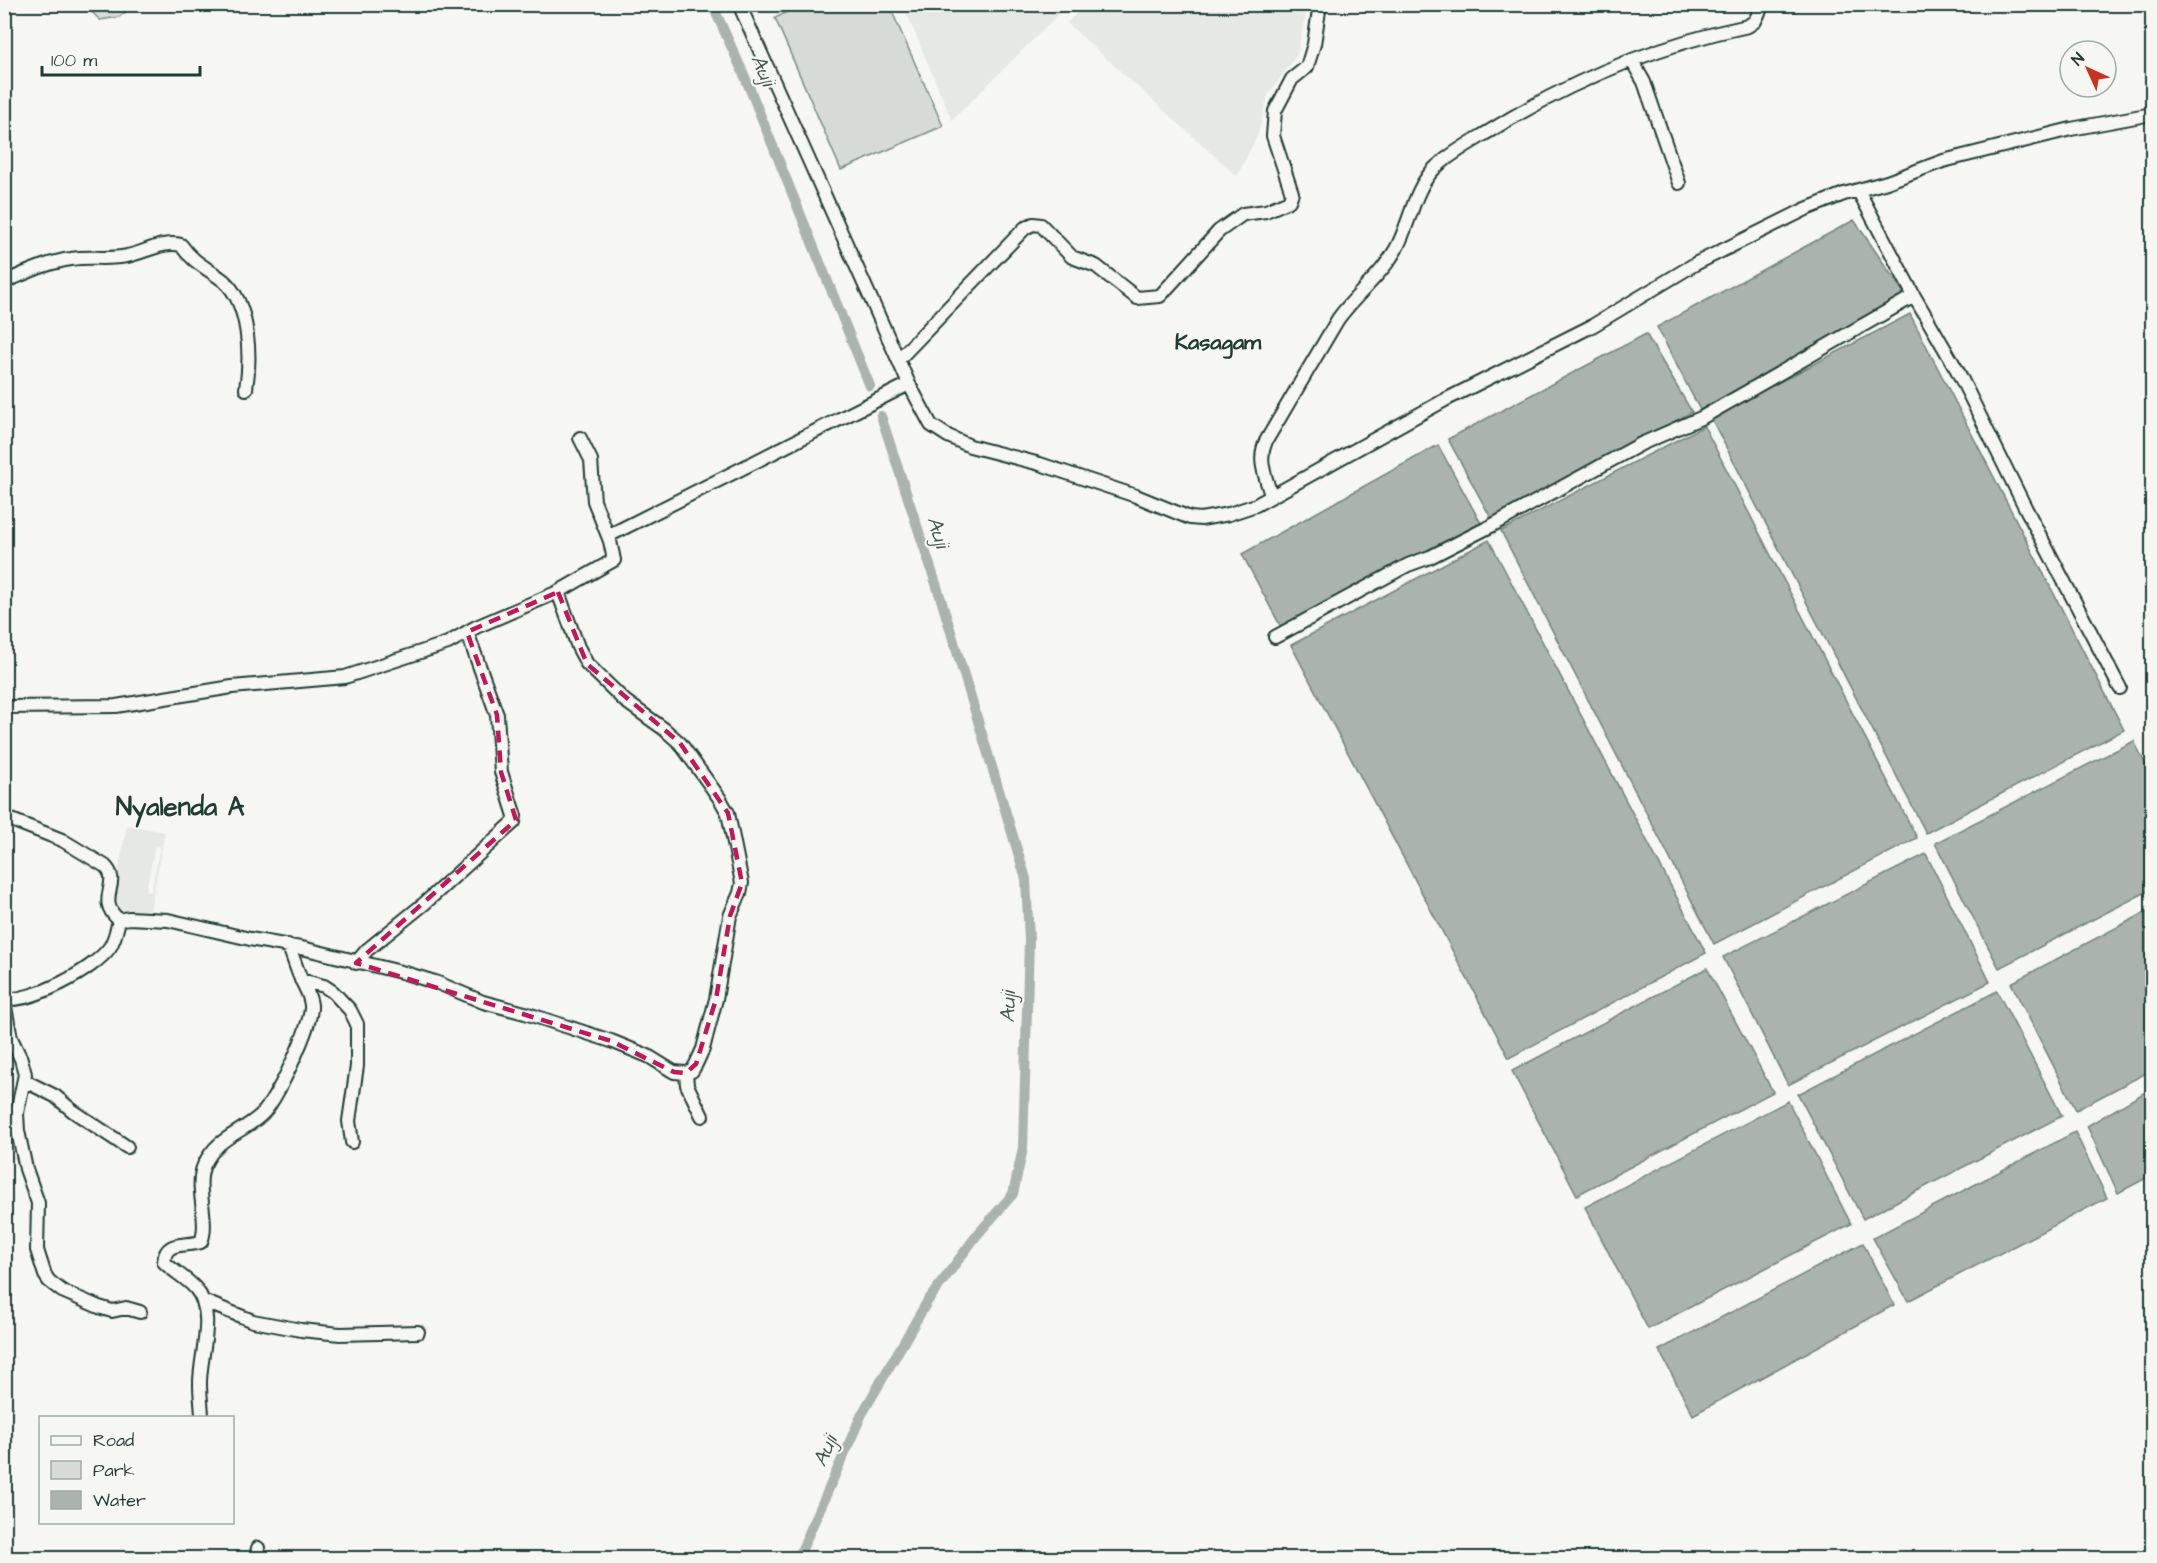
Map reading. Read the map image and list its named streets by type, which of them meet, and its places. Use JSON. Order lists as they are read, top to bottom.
{
  "districts": ["Kasagam", "Nyalenda A"],
  "water": ["Auji"],
  "legend": ["Road", "Park", "Water"],
  "scale_bar": "100 m",
  "north": "top left"
}
